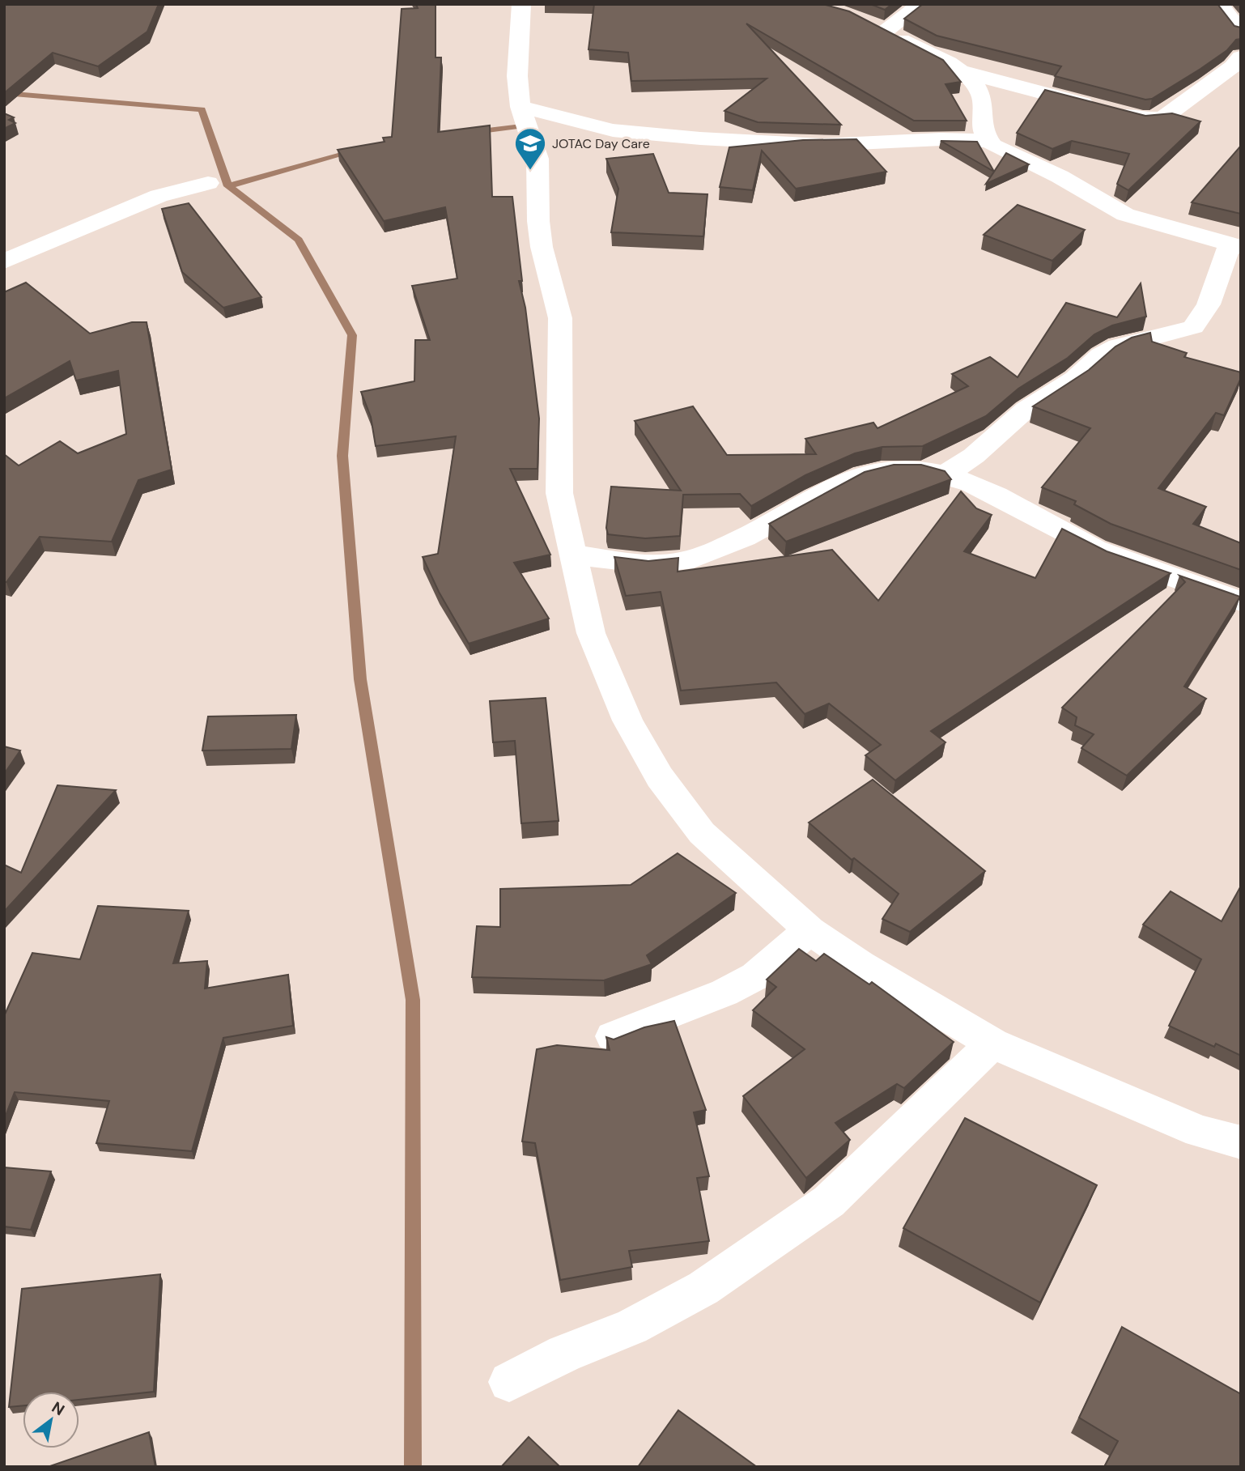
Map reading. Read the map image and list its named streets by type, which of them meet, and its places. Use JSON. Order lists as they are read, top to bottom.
{
  "places": {
    "school or university": ["JOTAC Day Care"]
  },
  "north": "top right"
}
